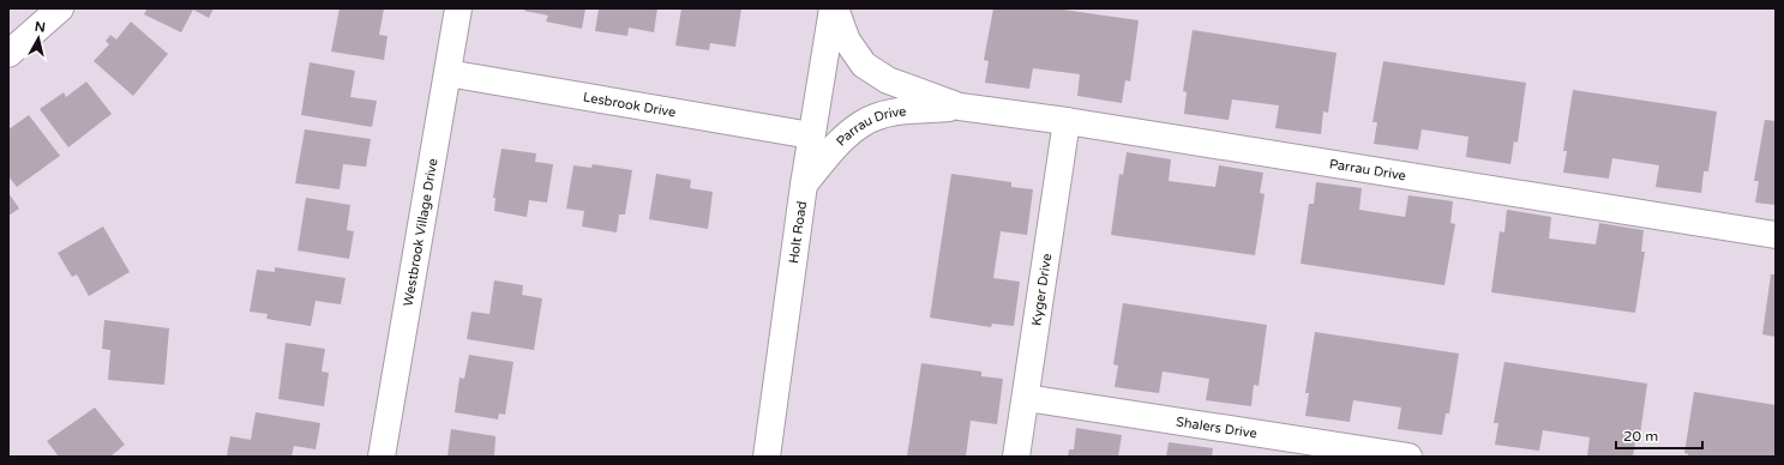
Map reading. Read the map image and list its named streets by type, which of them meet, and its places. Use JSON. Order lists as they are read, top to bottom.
{
  "streets": {
    "street": [
      "Lesbrook Drive",
      "Parrau Drive",
      "Westbrook Village Drive",
      "Holt Road",
      "Kyger Drive",
      "Shalers Drive"
    ]
  },
  "crossings": [
    ["Lesbrook Drive", "Westbrook Village Drive"],
    ["Lesbrook Drive", "Holt Road"],
    ["Parrau Drive", "Holt Road"],
    ["Parrau Drive", "Kyger Drive"],
    ["Kyger Drive", "Shalers Drive"]
  ],
  "scale_bar": "20 m",
  "north": "top"
}
